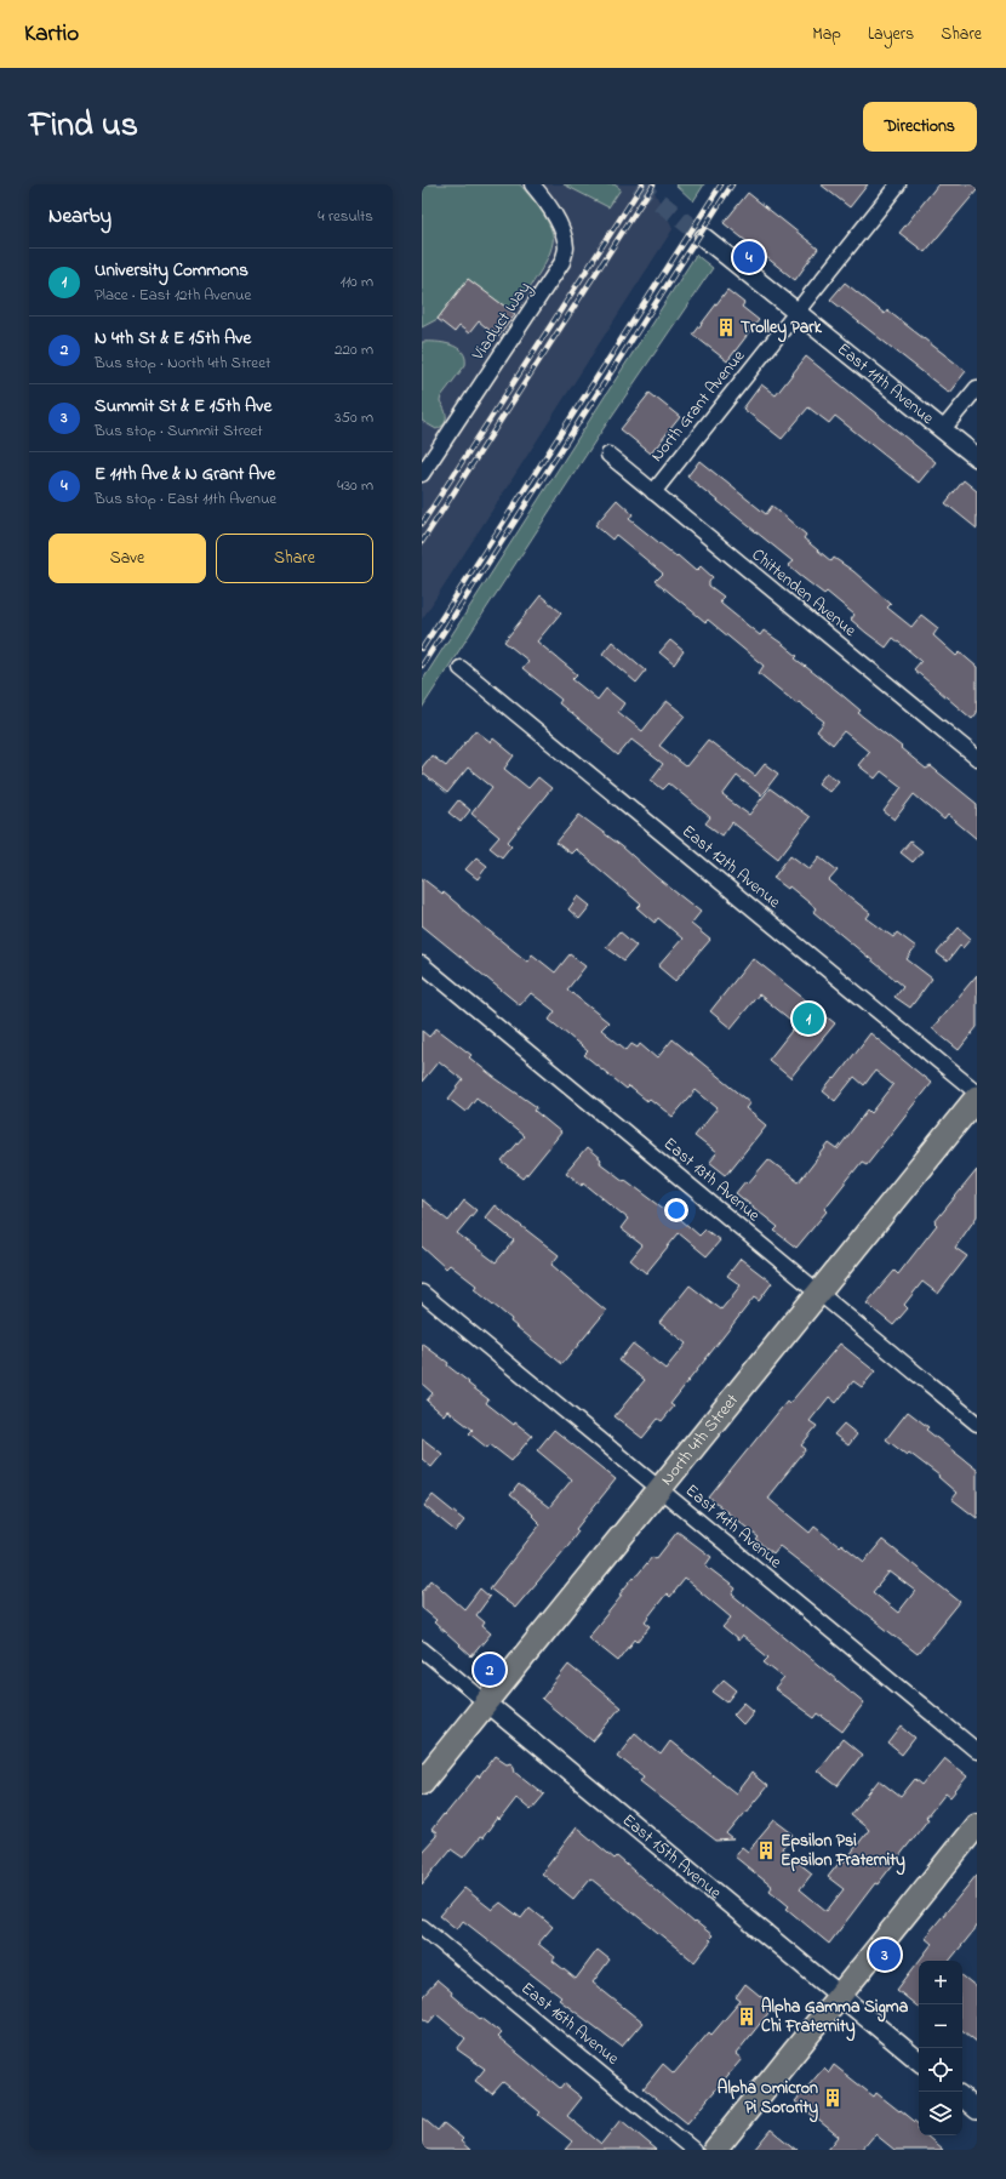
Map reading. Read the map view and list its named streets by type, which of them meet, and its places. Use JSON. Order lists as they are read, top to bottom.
{
  "streets": {
    "main road": ["North 4th Street"],
    "street": [
      "Viaduct Way",
      "East 11th Avenue",
      "North Grant Avenue",
      "Chittenden Avenue",
      "East 12th Avenue",
      "East 13th Avenue",
      "East 14th Avenue",
      "East 15th Avenue",
      "East 16th Avenue"
    ]
  },
  "crossings": [
    ["East 11th Avenue", "North Grant Avenue"],
    ["North Grant Avenue", "Chittenden Avenue"],
    ["East 13th Avenue", "North 4th Street"],
    ["North 4th Street", "East 14th Avenue"],
    ["North 4th Street", "East 15th Avenue"]
  ],
  "places": {
    "building": [
      "Trolley Park",
      "Epsilon Psi Epsilon Fraternity",
      "Alpha Gamma Sigma Chi Fraternity",
      "Alpha Omicron Pi Sorority"
    ]
  },
  "page": {
    "header": "Kartio",
    "nav": ["Map", "Layers", "Share"],
    "title": "Find us",
    "buttons": [
      "Directions",
      ["Save", "Share"]
    ],
    "heading": ["Nearby", "4 results"],
    "pins": [
      "4",
      "1",
      "2",
      "3"
    ],
    "list": [
      {
        "mark": "1",
        "name": "University Commons",
        "note": "Place · East 12th Avenue",
        "value": "110 m"
      },
      {
        "mark": "2",
        "name": "N 4th St & E 15th Ave",
        "note": "Bus stop · North 4th Street",
        "value": "220 m"
      },
      {
        "mark": "3",
        "name": "Summit St & E 15th Ave",
        "note": "Bus stop · Summit Street",
        "value": "350 m"
      },
      {
        "mark": "4",
        "name": "E 11th Ave & N Grant Ave",
        "note": "Bus stop · East 11th Avenue",
        "value": "430 m"
      }
    ],
    "map_buttons": ["+", "−"]
  }
}
